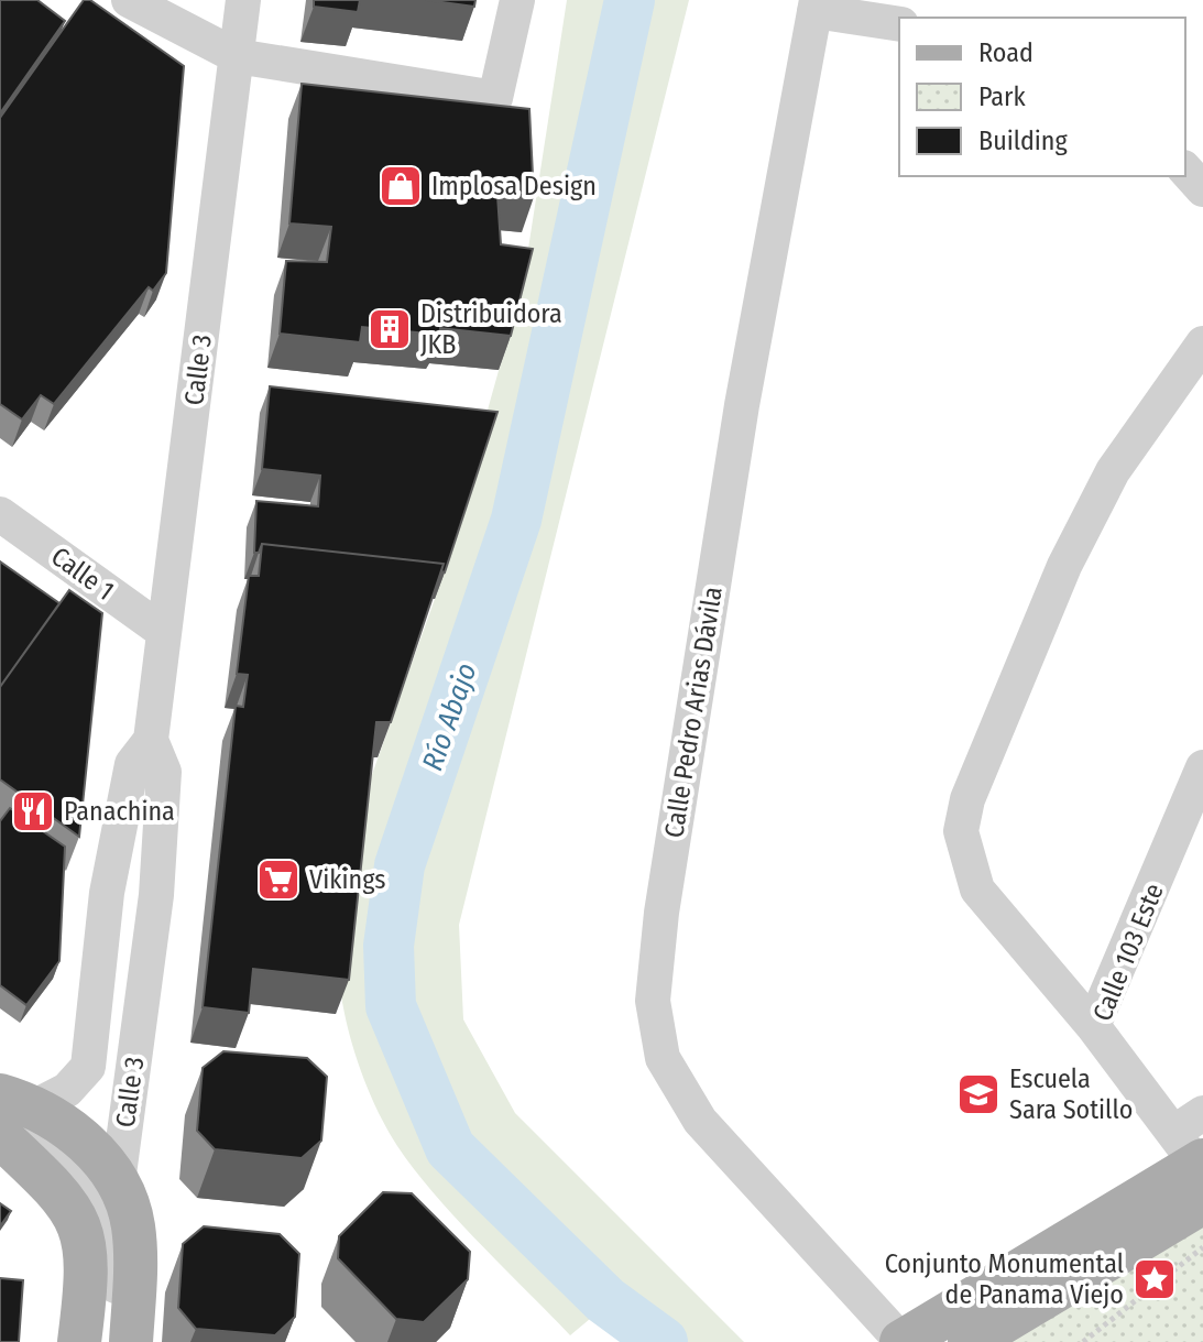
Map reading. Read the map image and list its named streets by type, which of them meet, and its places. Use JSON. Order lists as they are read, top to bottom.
{
  "streets": {
    "street": [
      "Calle 3",
      "Calle 1",
      "Calle Pedro Arias Dávila",
      "Calle 103 Este"
    ]
  },
  "crossings": [
    ["Calle 3", "Calle 1"]
  ],
  "water": ["Río Abajo"],
  "places": {
    "shop": ["Implosa Design"],
    "building": ["Distribuidora JKB"],
    "restaurant": ["Panachina"],
    "supermarket": ["Vikings"],
    "school or university": ["Escuela Sara Sotillo"],
    "place": ["Conjunto Monumental de Panama Viejo"]
  },
  "legend": ["Road", "Park", "Building"]
}
